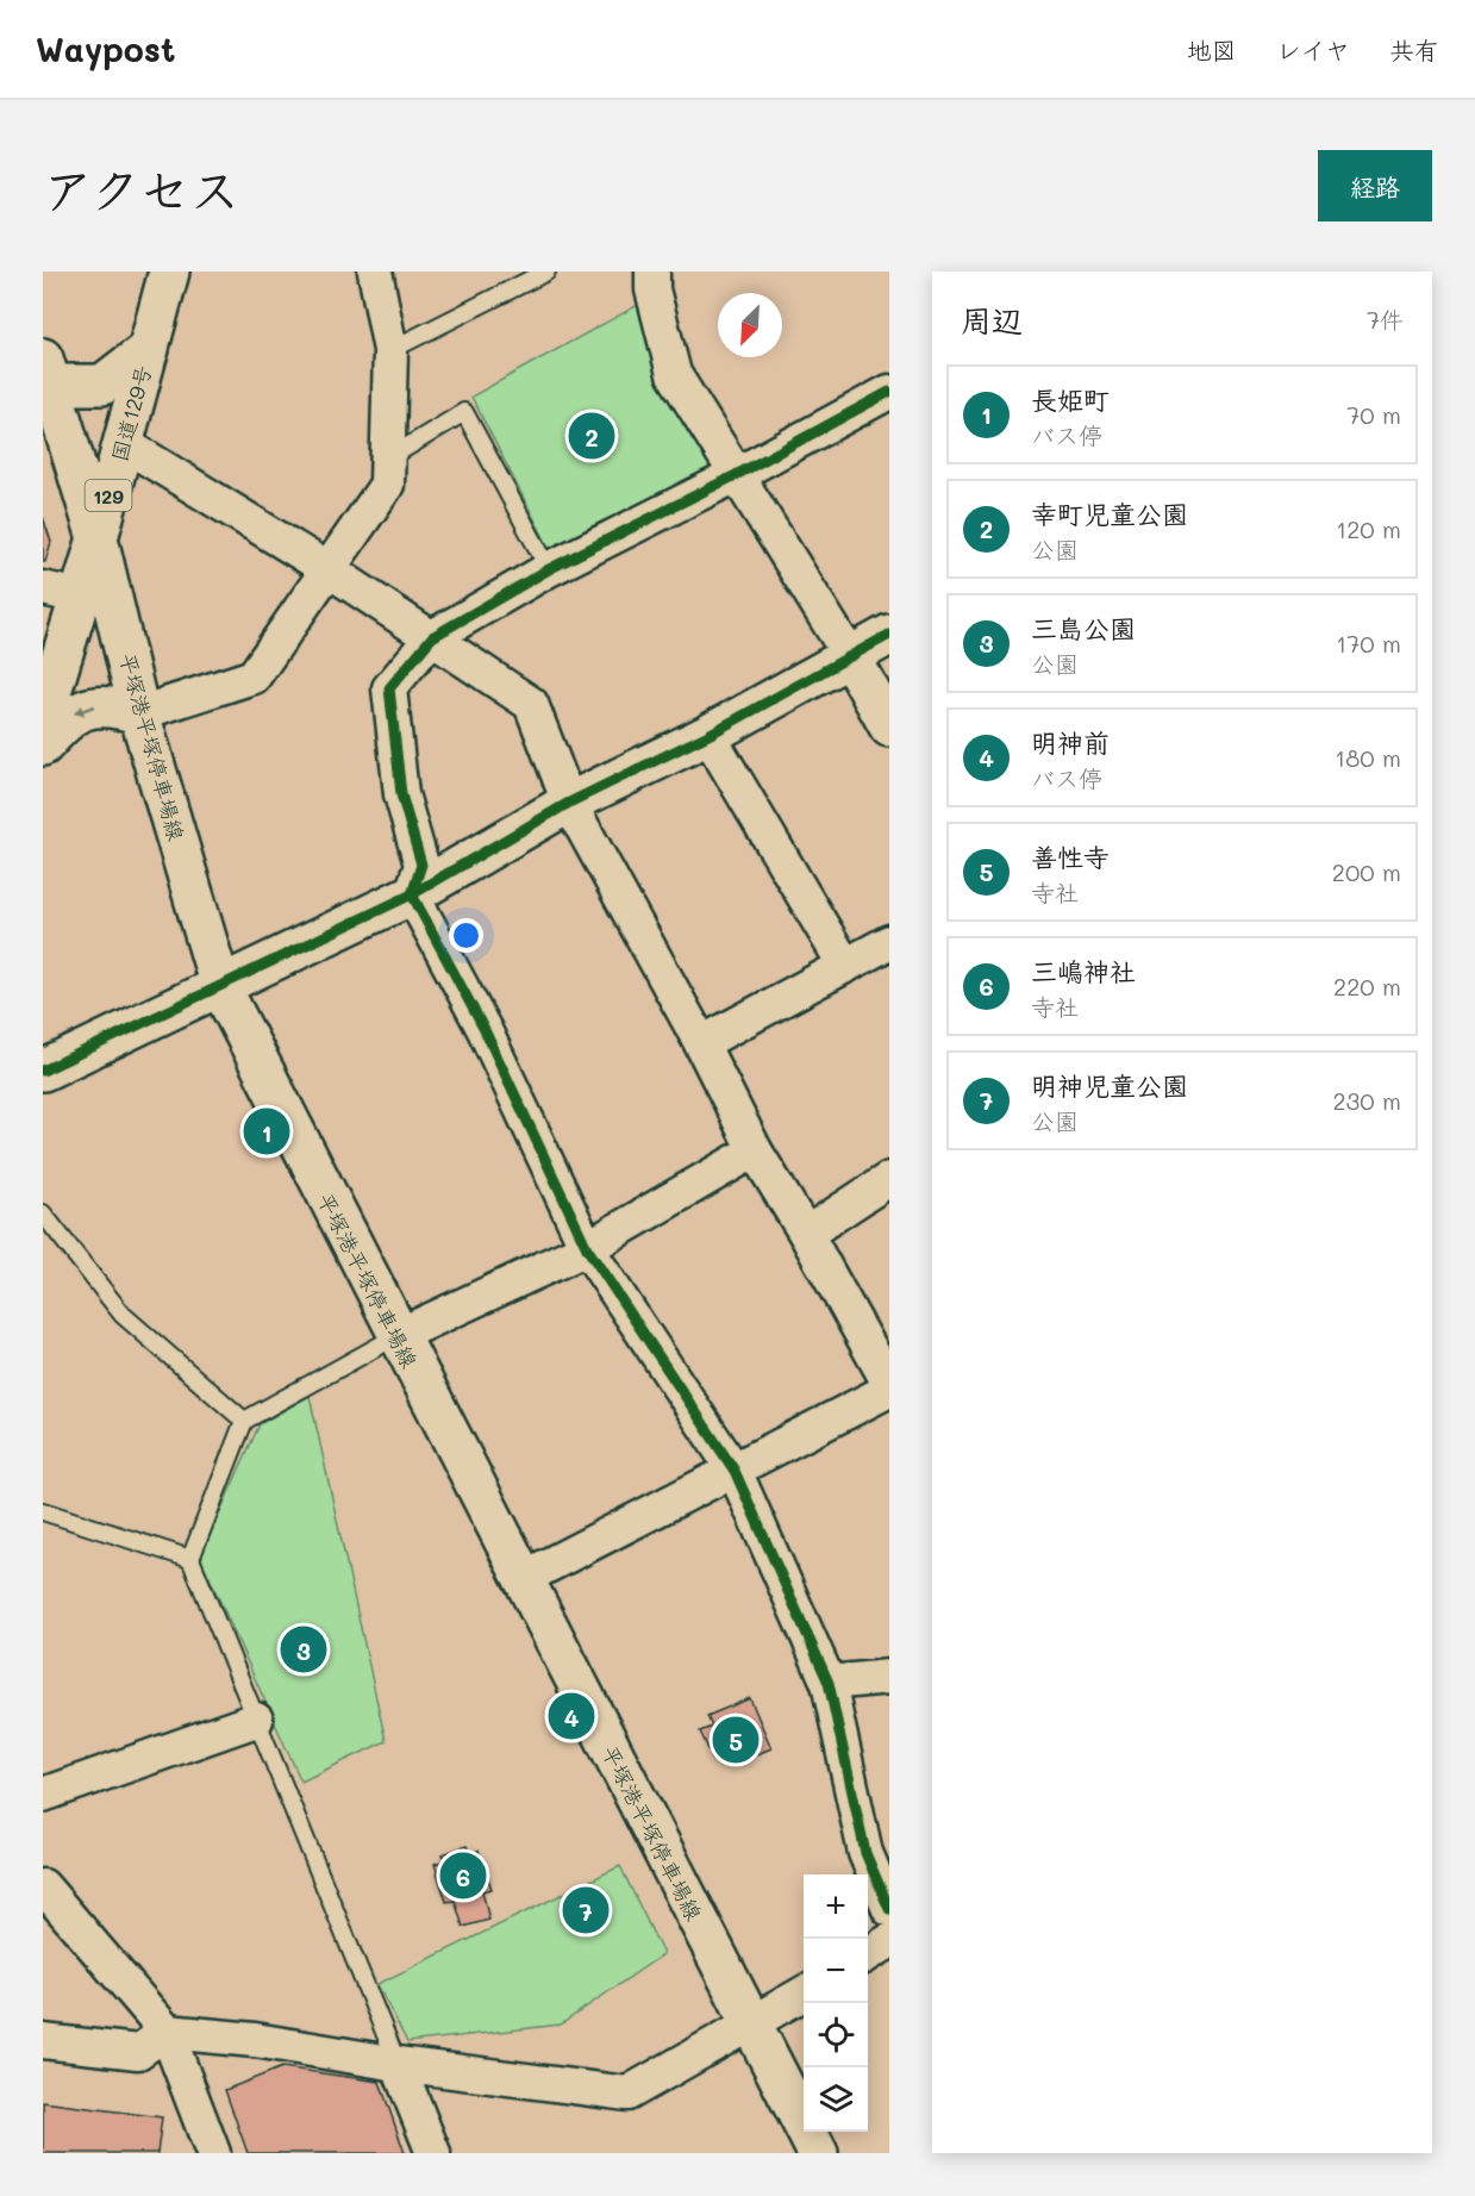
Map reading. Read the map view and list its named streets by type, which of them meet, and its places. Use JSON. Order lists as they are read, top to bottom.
{
  "streets": {
    "main road": ["国道129号", "129", "平塚港平塚停車場線"]
  },
  "crossings": [
    ["国道129号", "平塚港平塚停車場線"]
  ],
  "north": "bottom left",
  "page": {
    "header": "Waypost",
    "nav": ["地図", "レイヤ", "共有"],
    "title": "アクセス",
    "buttons": "経路",
    "heading": ["周辺", "7件"],
    "list": [
      {
        "mark": "1",
        "name": "長姫町",
        "note": "バス停",
        "value": "70 m"
      },
      {
        "mark": "2",
        "name": "幸町児童公園",
        "note": "公園",
        "value": "120 m"
      },
      {
        "mark": "3",
        "name": "三島公園",
        "note": "公園",
        "value": "170 m"
      },
      {
        "mark": "4",
        "name": "明神前",
        "note": "バス停",
        "value": "180 m"
      },
      {
        "mark": "5",
        "name": "善性寺",
        "note": "寺社",
        "value": "200 m"
      },
      {
        "mark": "6",
        "name": "三嶋神社",
        "note": "寺社",
        "value": "220 m"
      },
      {
        "mark": "7",
        "name": "明神児童公園",
        "note": "公園",
        "value": "230 m"
      }
    ],
    "pins": [
      "2",
      "1",
      "3",
      "4",
      "5",
      "6",
      "7"
    ],
    "map_buttons": ["+", "−"]
  }
}
